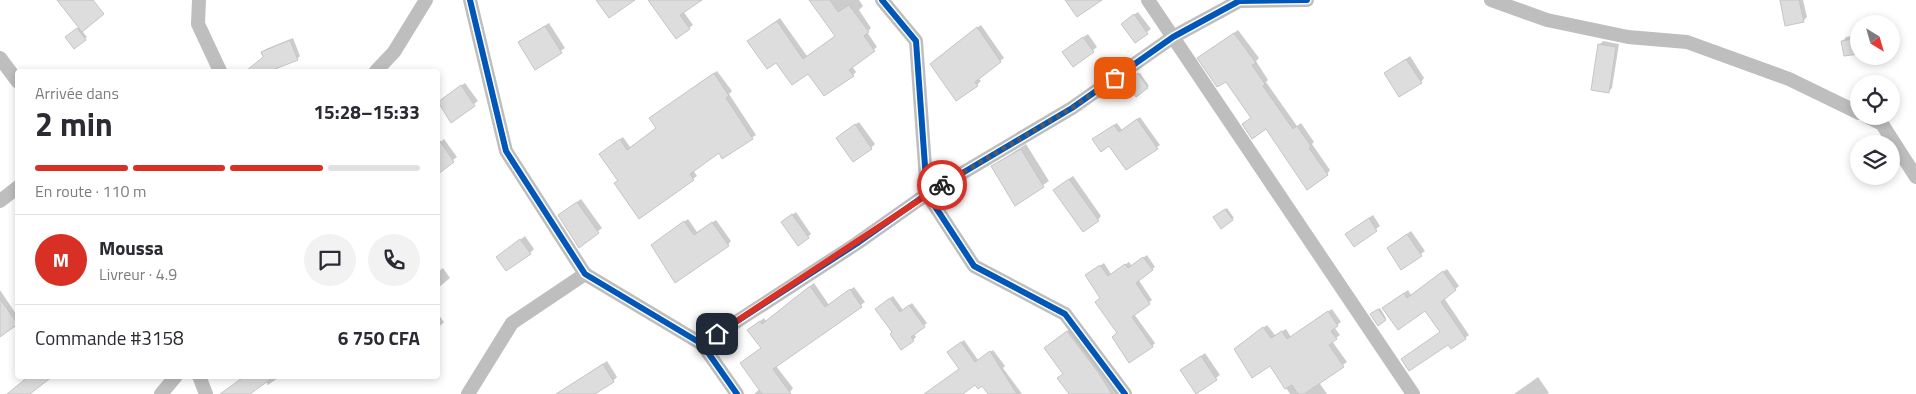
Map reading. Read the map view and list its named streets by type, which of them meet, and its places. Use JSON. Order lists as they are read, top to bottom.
{
  "north": "bottom right",
  "page": {
    "heading": ["2 min", "Arrivée dans", "15:28–15:33"],
    "panel": [
      "Moussa",
      "Livreur · 4.9",
      "Commande #3158",
      "6 750 CFA"
    ],
    "bar": "En route · 110 m",
    "round": "M"
  }
}
